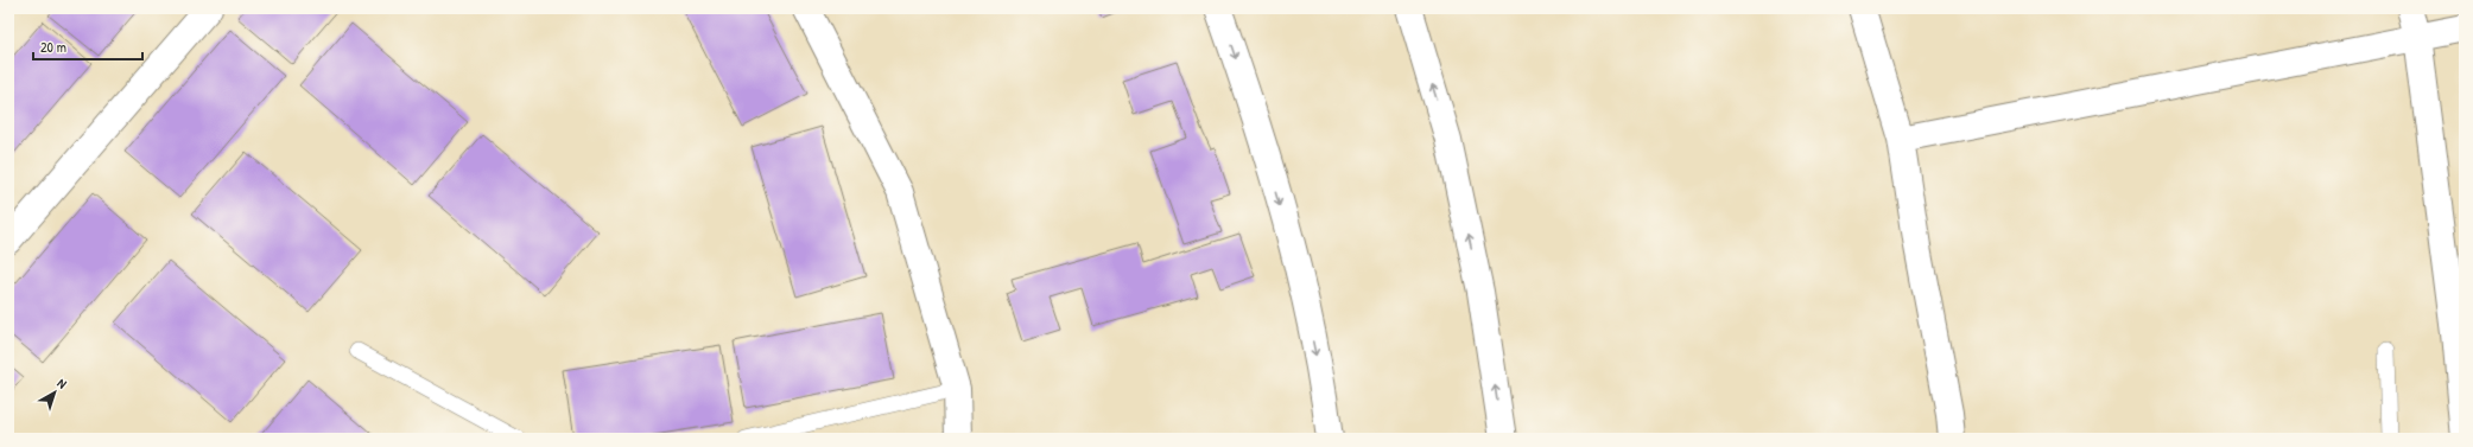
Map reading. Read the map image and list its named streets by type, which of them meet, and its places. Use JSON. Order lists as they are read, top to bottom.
{
  "scale_bar": "20 m",
  "north": "top right"
}
